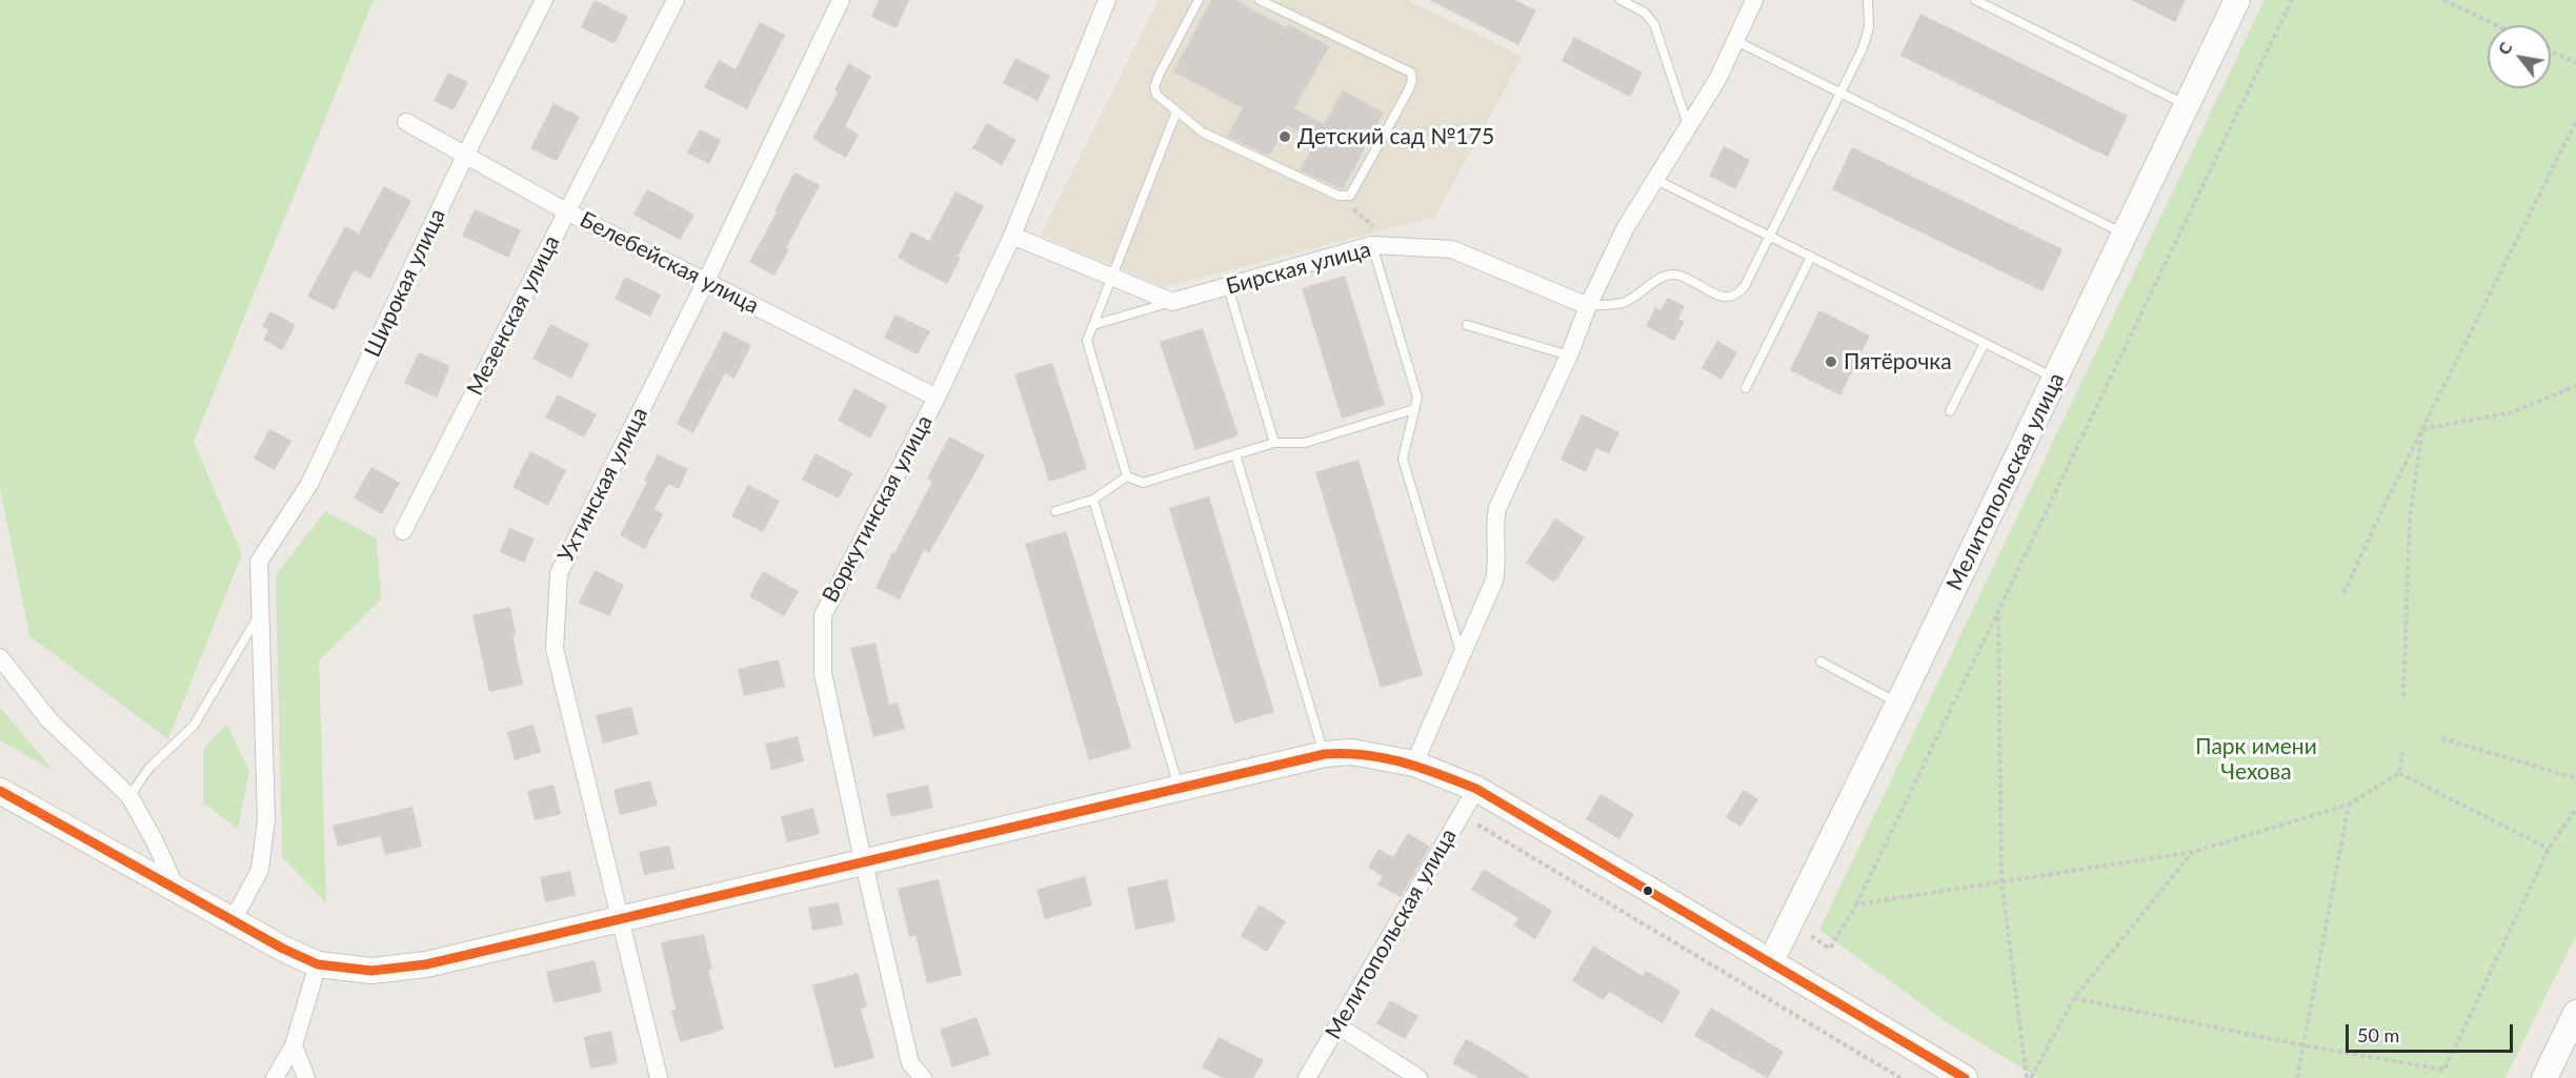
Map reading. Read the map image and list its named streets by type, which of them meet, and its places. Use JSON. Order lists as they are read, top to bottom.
{
  "streets": {
    "main road": ["Мелитопольская улица"],
    "street": [
      "Белебейская улица",
      "Бирская улица",
      "Широкая улица",
      "Мезенская улица",
      "Ухтинская улица",
      "Воркутинская улица"
    ]
  },
  "crossings": [
    ["Белебейская улица", "Широкая улица"],
    ["Белебейская улица", "Мезенская улица"],
    ["Белебейская улица", "Ухтинская улица"],
    ["Белебейская улица", "Воркутинская улица"]
  ],
  "parks": ["Парк имени Чехова"],
  "places": ["Детский сад №175", "Пятёрочка"],
  "scale_bar": "50 m",
  "north": "top left"
}
